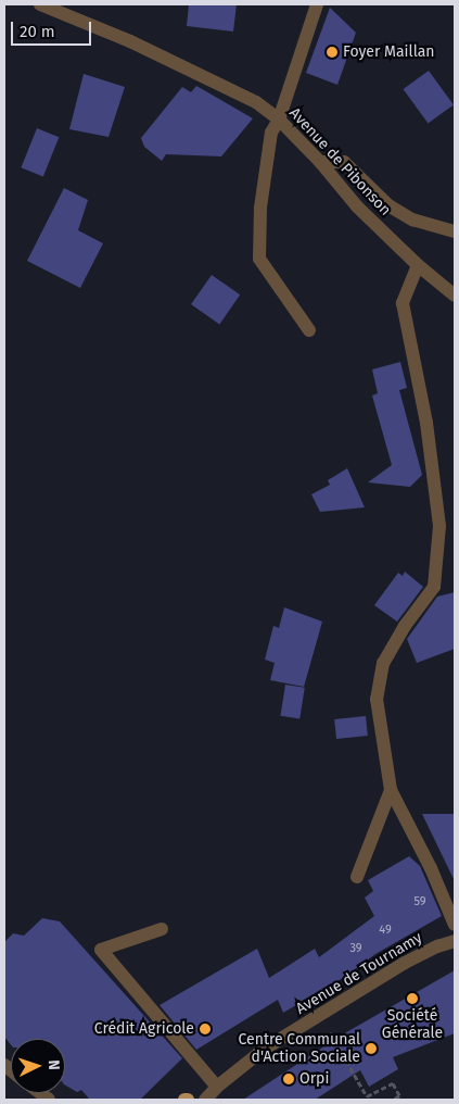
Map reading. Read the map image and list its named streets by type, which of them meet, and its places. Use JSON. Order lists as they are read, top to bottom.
{
  "streets": {
    "street": ["Avenue de Pibonson", "Avenue de Tournamy"]
  },
  "places": [
    "Foyer Maillan",
    "Société Générale",
    "Crédit Agricole",
    "Centre Communal d'Action Sociale",
    "Orpi"
  ],
  "house_numbers": ["59", "49", "39"],
  "scale_bar": "20 m",
  "north": "right"
}
